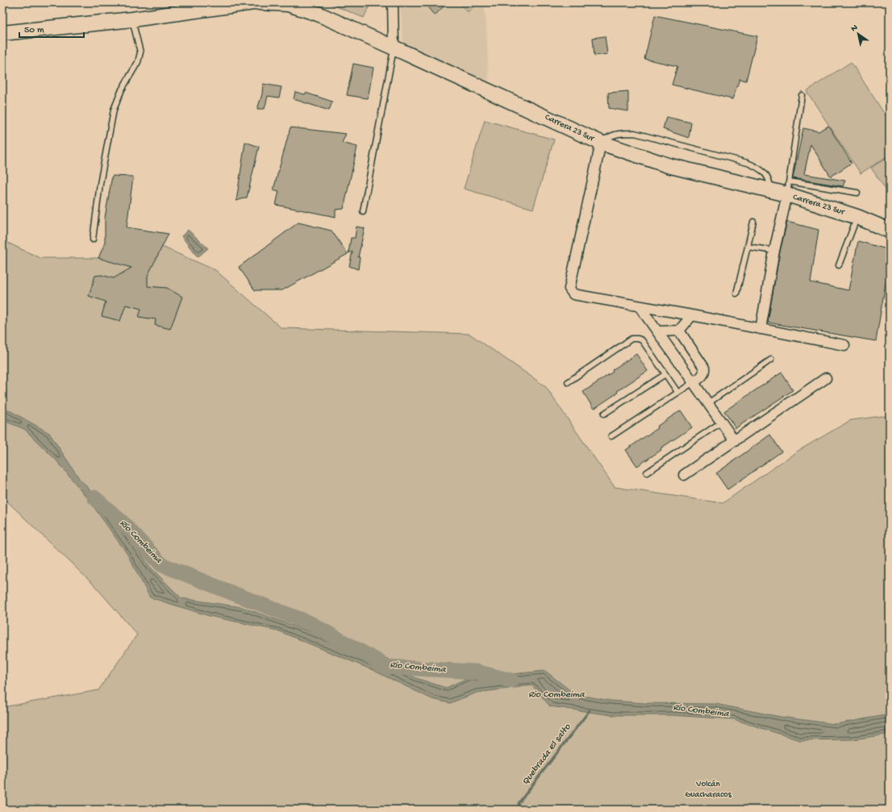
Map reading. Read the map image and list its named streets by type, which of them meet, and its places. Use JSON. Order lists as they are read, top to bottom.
{
  "streets": {
    "main road": ["Carrera 23 Sur"]
  },
  "water": ["Río Combeima", "Rio Combeima", "Quebrada El salto"],
  "parks": ["Volcán Guacharacos"],
  "scale_bar": "50 m",
  "north": "top left"
}
